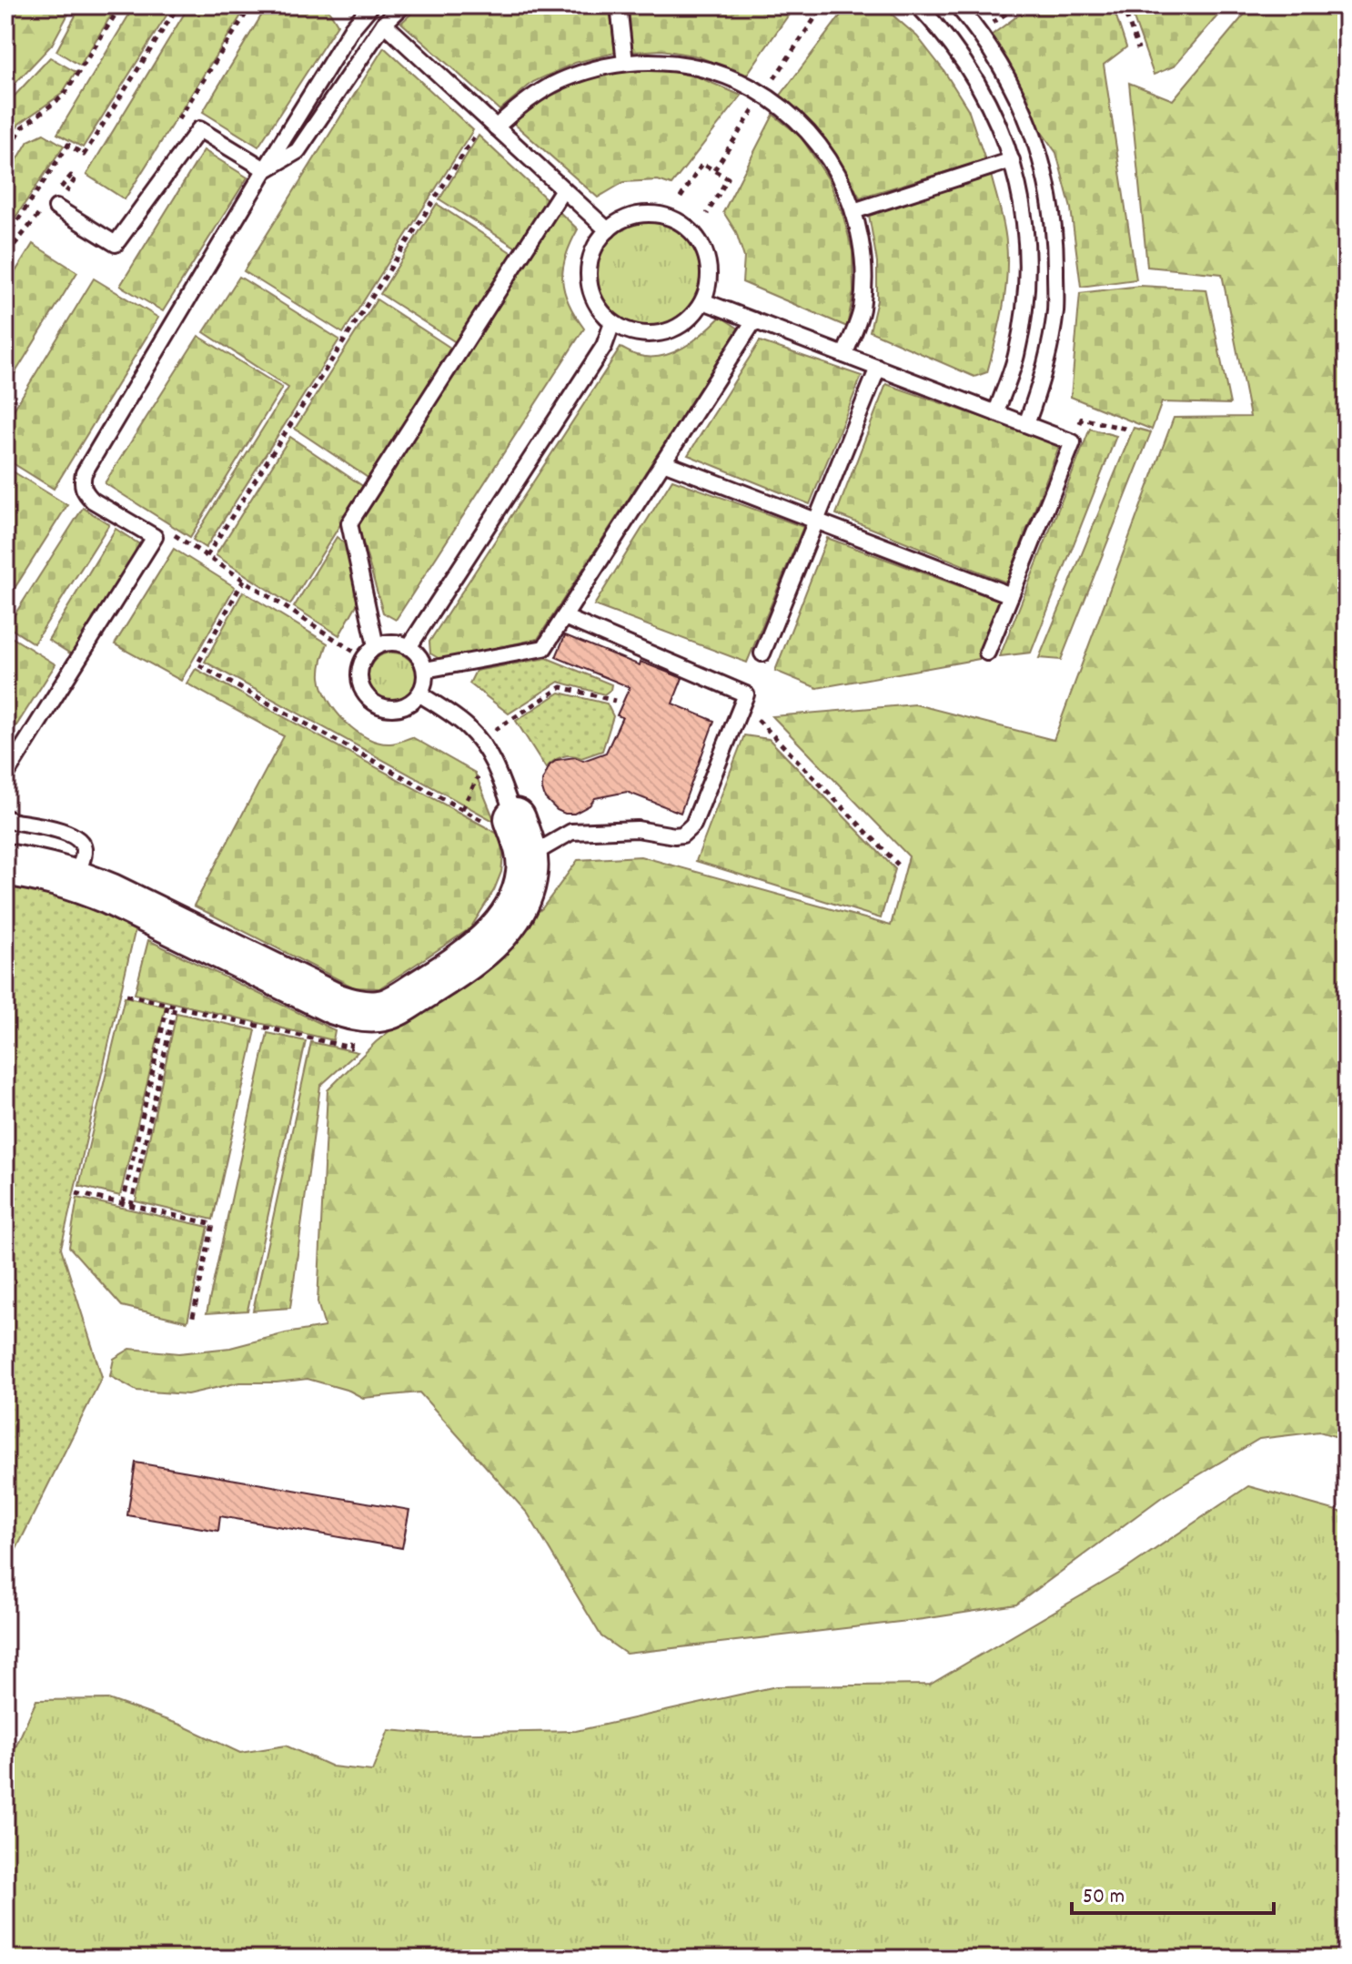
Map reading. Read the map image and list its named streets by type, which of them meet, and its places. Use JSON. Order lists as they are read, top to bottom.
{
  "scale_bar": "50 m"
}
